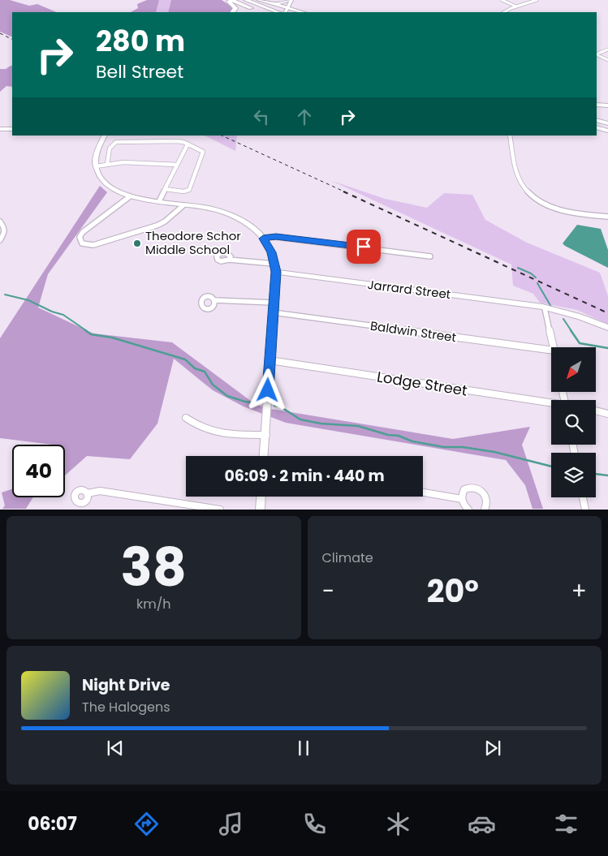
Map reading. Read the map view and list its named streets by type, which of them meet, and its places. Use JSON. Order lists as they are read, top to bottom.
{
  "streets": {
    "street": ["Jarrard Street", "Baldwin Street", "Lodge Street"]
  },
  "places": ["Theodore Schor Middle School"],
  "north": "bottom left",
  "page": {
    "turn": ["280 m", "Bell Street"],
    "limit": "40",
    "trip": "06:09 · 2 min · 440 m",
    "tile": [
      ["38", "km/h"],
      "Climate"
    ],
    "heat": ["−", "20°", "+"],
    "song": ["Night Drive", "The Halogens"],
    "tabs": "06:07"
  }
}
